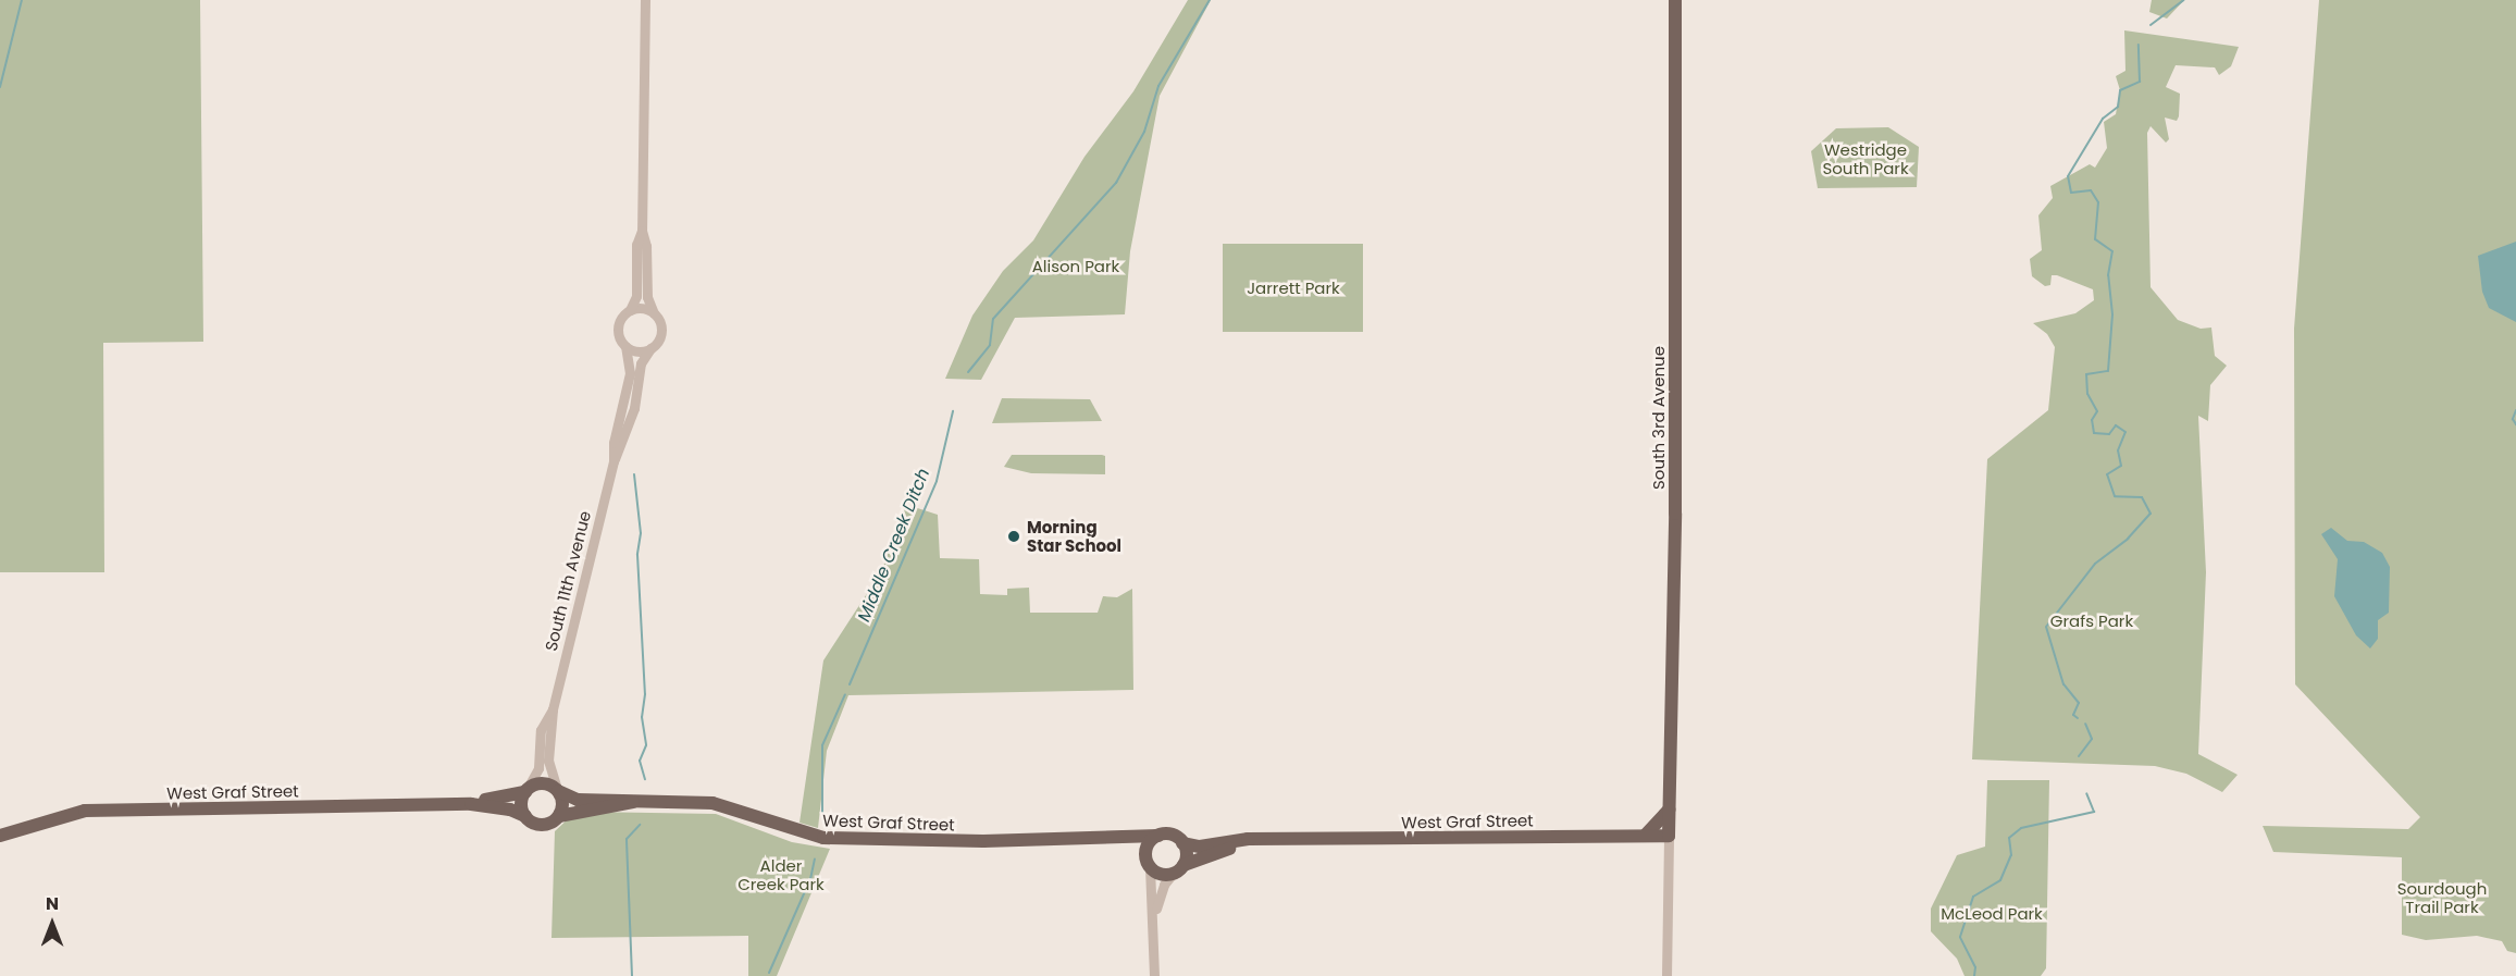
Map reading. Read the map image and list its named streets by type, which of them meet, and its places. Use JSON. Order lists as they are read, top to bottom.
{
  "streets": {
    "main road": ["South 3rd Avenue", "West Graf Street"],
    "street": ["South 11th Avenue"]
  },
  "crossings": [
    ["South 3rd Avenue", "West Graf Street"],
    ["South 11th Avenue", "West Graf Street"]
  ],
  "water": ["Middle Creek Ditch"],
  "parks": [
    "Westridge South Park",
    "Alison Park",
    "Jarrett Park",
    "Grafs Park",
    "Alder Creek Park",
    "Sourdough Trail Park",
    "McLeod Park"
  ],
  "places": ["Morning Star School"],
  "north": "top"
}
